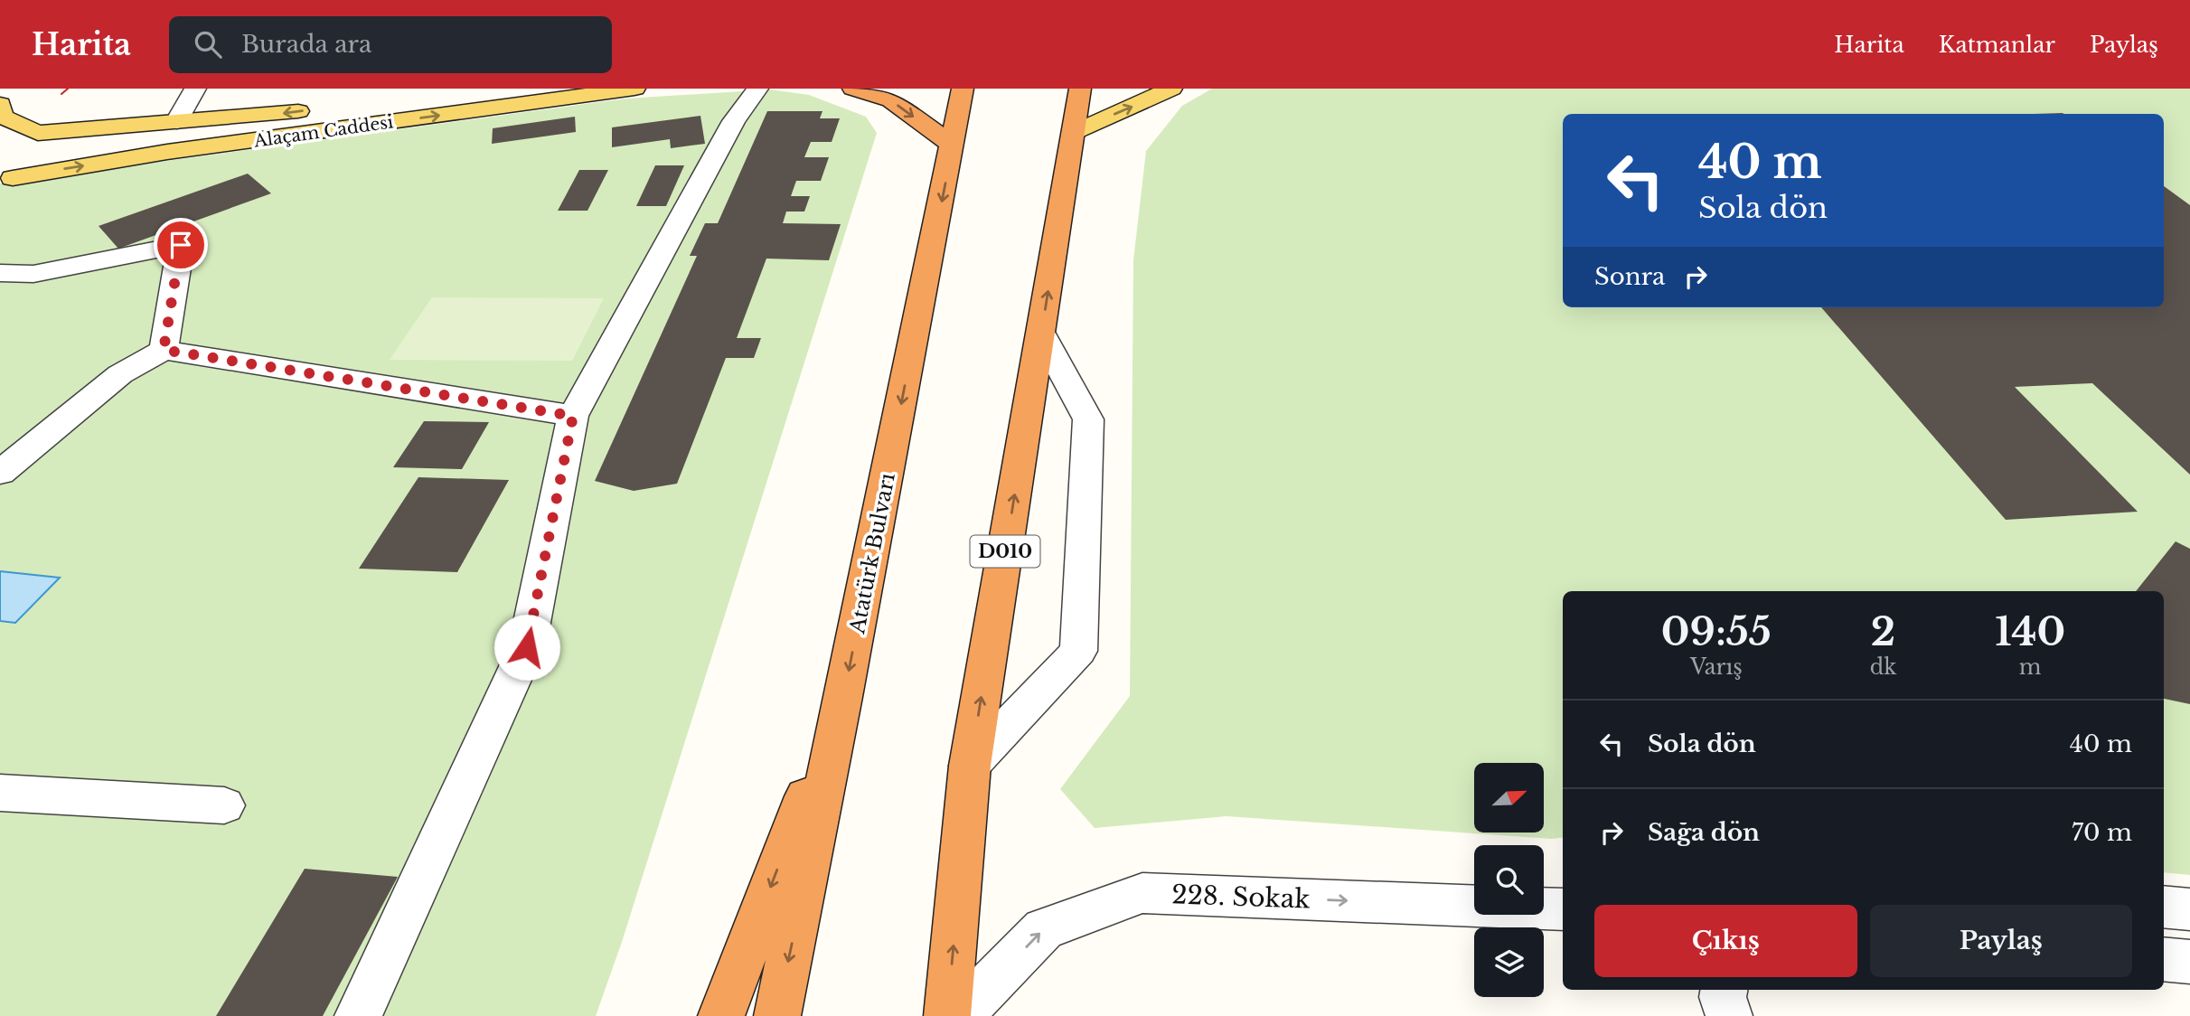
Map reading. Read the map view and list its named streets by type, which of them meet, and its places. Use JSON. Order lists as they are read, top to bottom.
{
  "streets": {
    "highway": ["D010", "Atatürk Bulvarı"],
    "main road": ["Alaçam Caddesi"],
    "street": ["228. Sokak"]
  },
  "one_way": ["228. Sokak"],
  "north": "top right",
  "page": {
    "header": "Harita",
    "search": "Burada ara",
    "nav": ["Harita", "Katmanlar", "Paylaş"],
    "turn": ["40 m", "Sola dön"],
    "then": "Sonra",
    "eta": [
      "09:55",
      "Varış",
      "2",
      "dk",
      "140",
      "m"
    ],
    "list": [
      {
        "name": "Sola dön",
        "value": "40 m"
      },
      {
        "name": "Sağa dön",
        "value": "70 m"
      }
    ],
    "buttons": ["Çıkış", "Paylaş"]
  }
}
